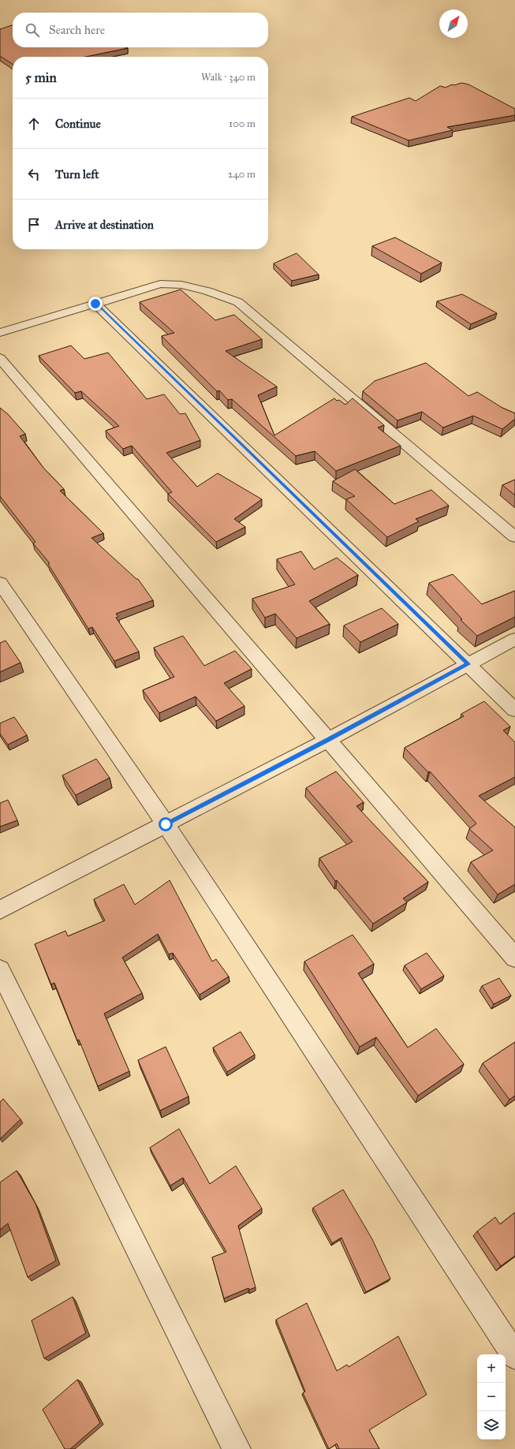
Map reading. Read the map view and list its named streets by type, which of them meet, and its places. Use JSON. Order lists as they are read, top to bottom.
{
  "north": "top right",
  "page": {
    "search": "Search here",
    "heading": ["5 min", "Walk · 340 m"],
    "list": [
      ["Continue", "100 m"],
      ["Turn left", "240 m"],
      "Arrive at destination"
    ],
    "map_buttons": ["+", "−"]
  }
}
